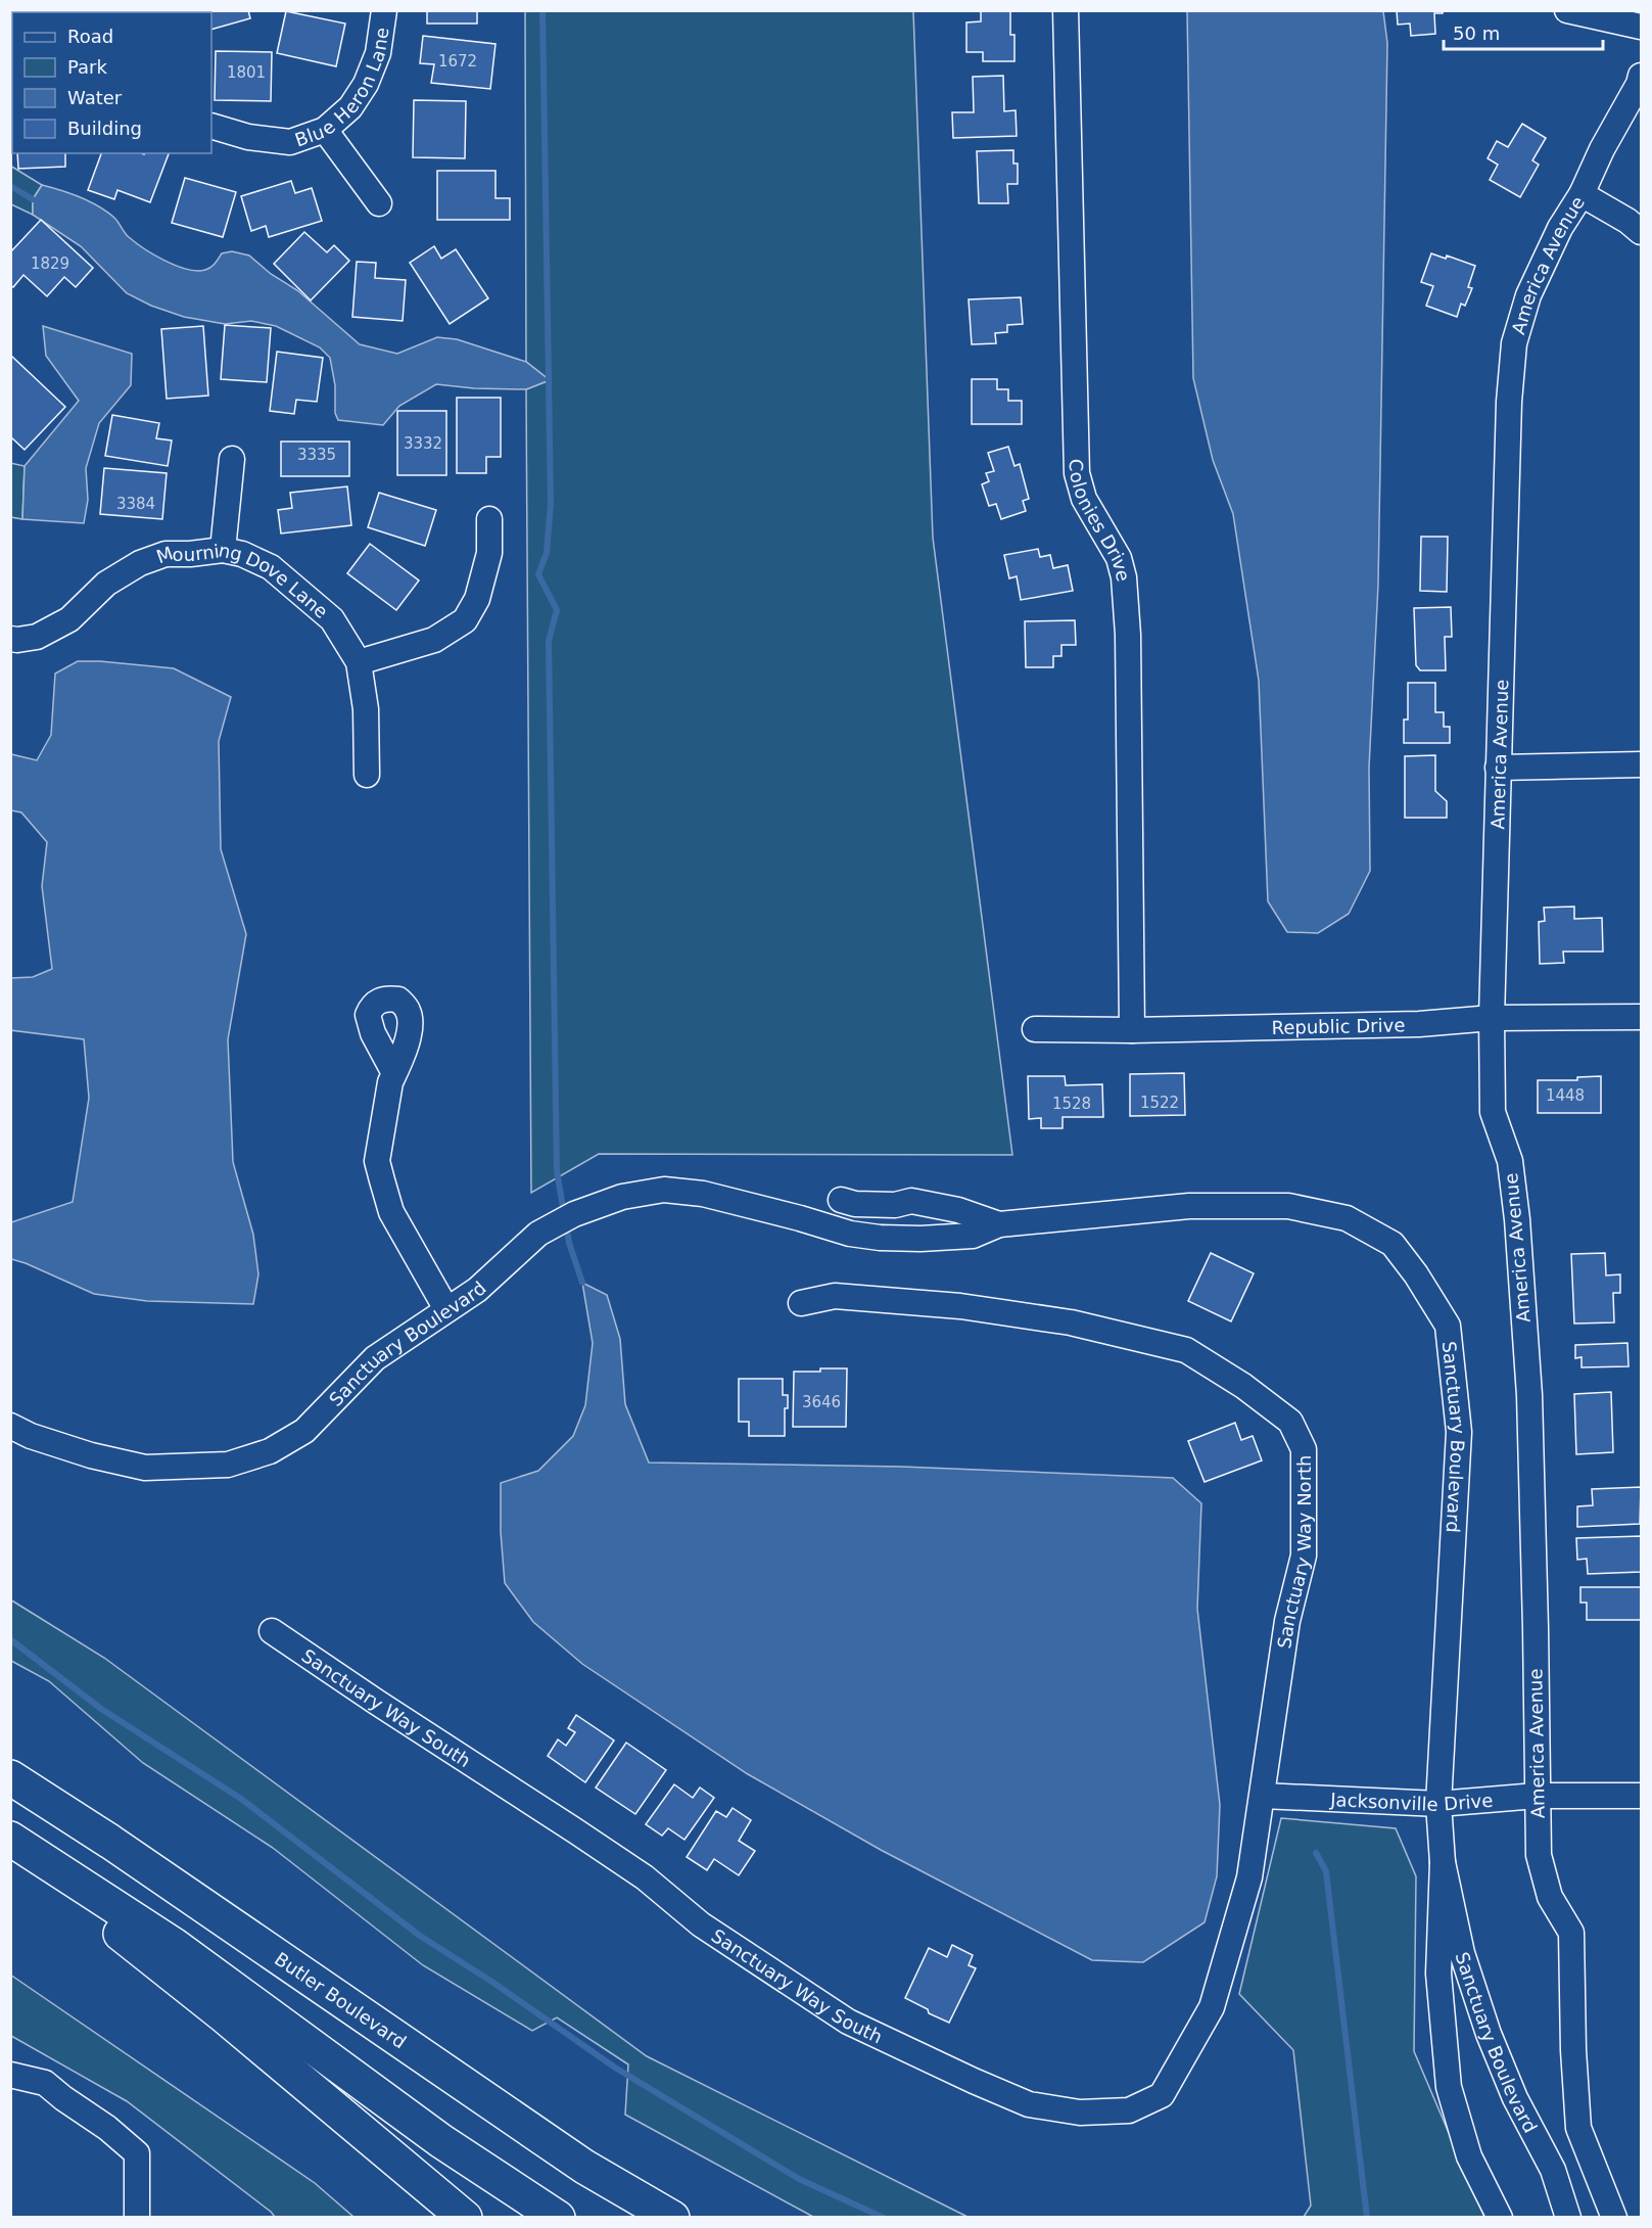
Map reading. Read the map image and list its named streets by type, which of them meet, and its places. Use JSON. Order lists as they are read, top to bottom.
{
  "streets": {
    "highway": ["Butler Boulevard"],
    "street": [
      "Blue Heron Lane",
      "America Avenue",
      "Colonies Drive",
      "Mourning Dove Lane",
      "Republic Drive",
      "Sanctuary Boulevard",
      "Sanctuary Way North",
      "Sanctuary Way South",
      "Jacksonville Drive"
    ]
  },
  "crossings": [
    ["America Avenue", "Republic Drive"],
    ["America Avenue", "Jacksonville Drive"],
    ["Colonies Drive", "Republic Drive"],
    ["Sanctuary Boulevard", "Jacksonville Drive"],
    ["Sanctuary Way North", "Sanctuary Way South"],
    ["Sanctuary Way North", "Jacksonville Drive"],
    ["Sanctuary Way South", "Jacksonville Drive"]
  ],
  "house_numbers": [
    "1672",
    "1801",
    "1829",
    "3332",
    "3335",
    "3384",
    "1448",
    "1522",
    "1528",
    "3646"
  ],
  "legend": [
    "Road",
    "Park",
    "Water",
    "Building"
  ],
  "scale_bar": "50 m"
}
